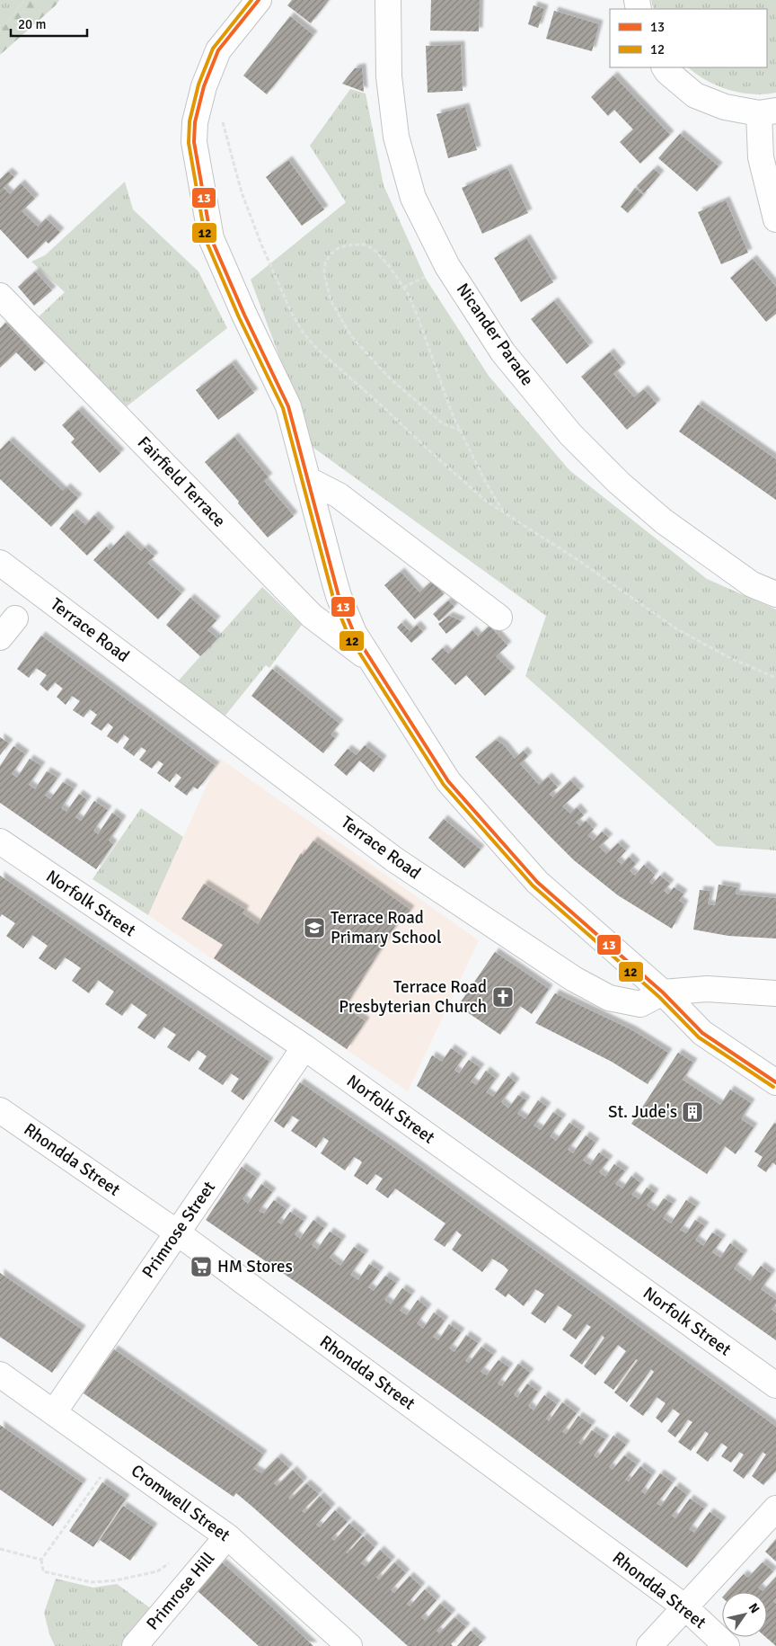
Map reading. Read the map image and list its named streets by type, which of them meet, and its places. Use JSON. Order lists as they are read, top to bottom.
{
  "streets": {
    "street": [
      "Nicander Parade",
      "Fairfield Terrace",
      "Terrace Road",
      "Norfolk Street",
      "Rhondda Street",
      "Primrose Street",
      "Cromwell Street",
      "Primrose Hill"
    ]
  },
  "crossings": [
    ["Norfolk Street", "Primrose Street"],
    ["Rhondda Street", "Primrose Street"],
    ["Primrose Street", "Cromwell Street"],
    ["Cromwell Street", "Primrose Hill"]
  ],
  "places": {
    "school or university": ["Terrace Road Primary School"],
    "church": ["Terrace Road Presbyterian Church"],
    "building": ["St. Jude's"],
    "supermarket": ["HM Stores"]
  },
  "lines": ["transit line 13", "transit line 12"],
  "legend": ["13", "12"],
  "scale_bar": "20 m",
  "north": "top right"
}
